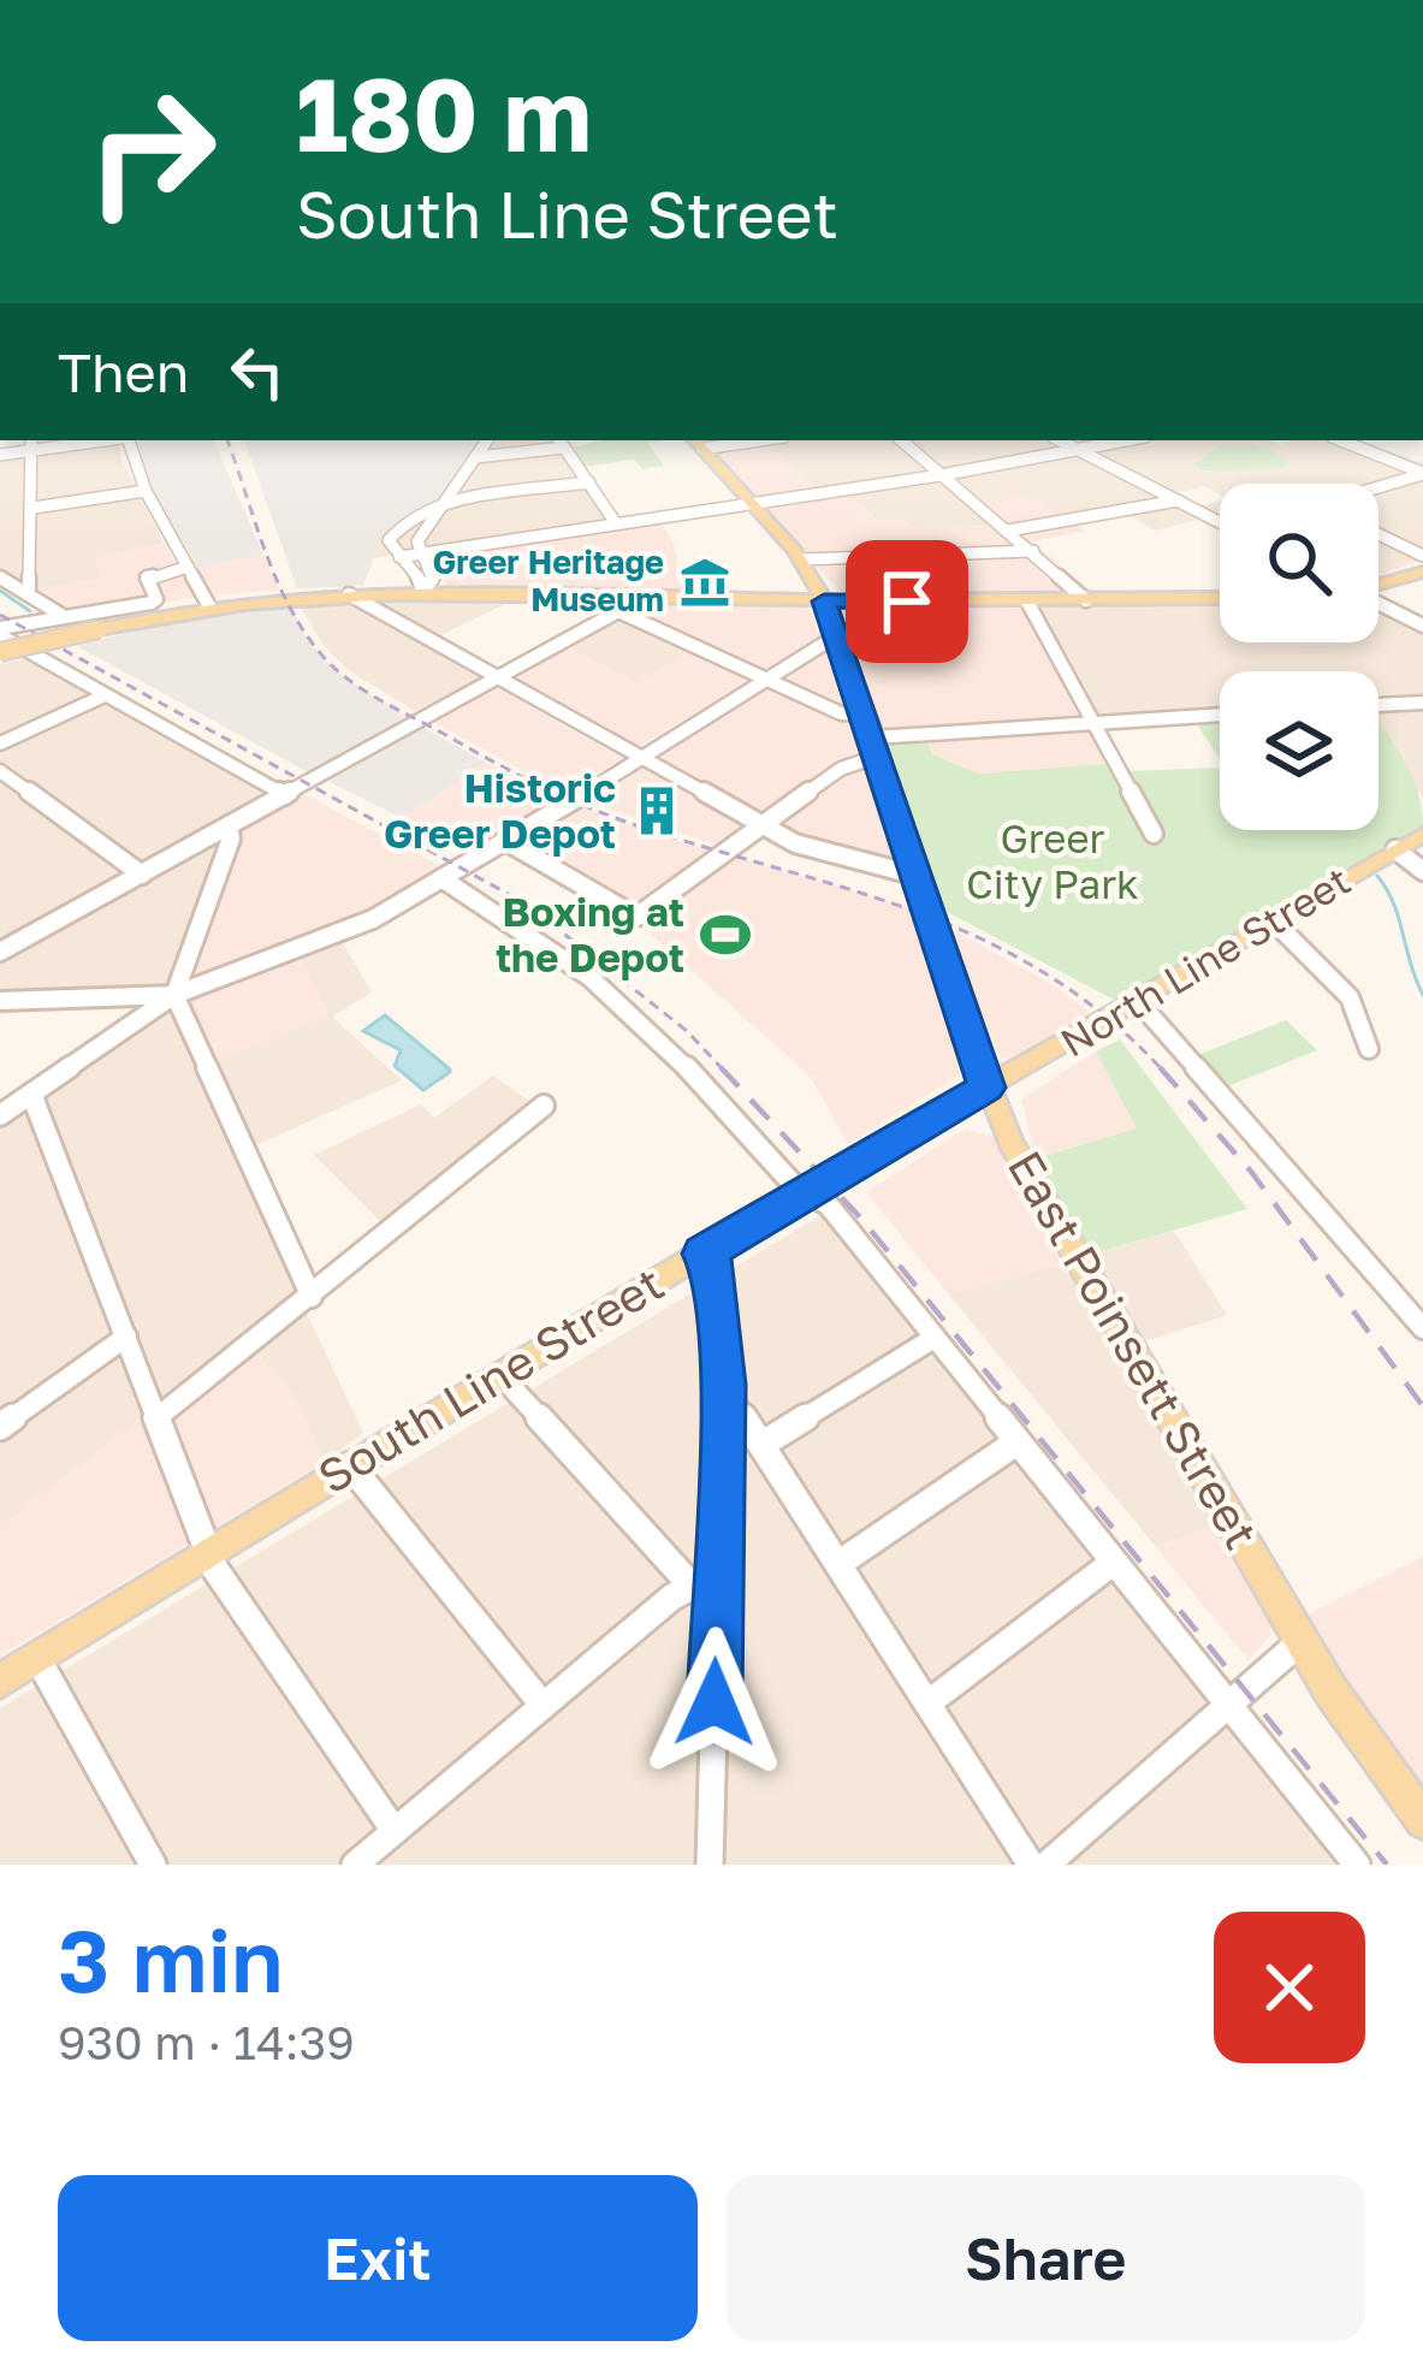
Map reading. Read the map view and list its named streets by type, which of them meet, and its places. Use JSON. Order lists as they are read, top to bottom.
{
  "streets": {
    "main road": ["North Line Street", "East Poinsett Street", "South Line Street"]
  },
  "crossings": [
    ["North Line Street", "East Poinsett Street"],
    ["North Line Street", "South Line Street"],
    ["East Poinsett Street", "South Line Street"]
  ],
  "parks": ["Greer City Park"],
  "places": {
    "museum": ["Greer Heritage Museum"],
    "building": ["Historic Greer Depot"],
    "sports": ["Boxing at the Depot"]
  },
  "page": {
    "turn": ["180 m", "South Line Street"],
    "then": "Then",
    "heading": ["3 min", "930 m · 14:39"],
    "buttons": ["Exit", "Share"]
  }
}
